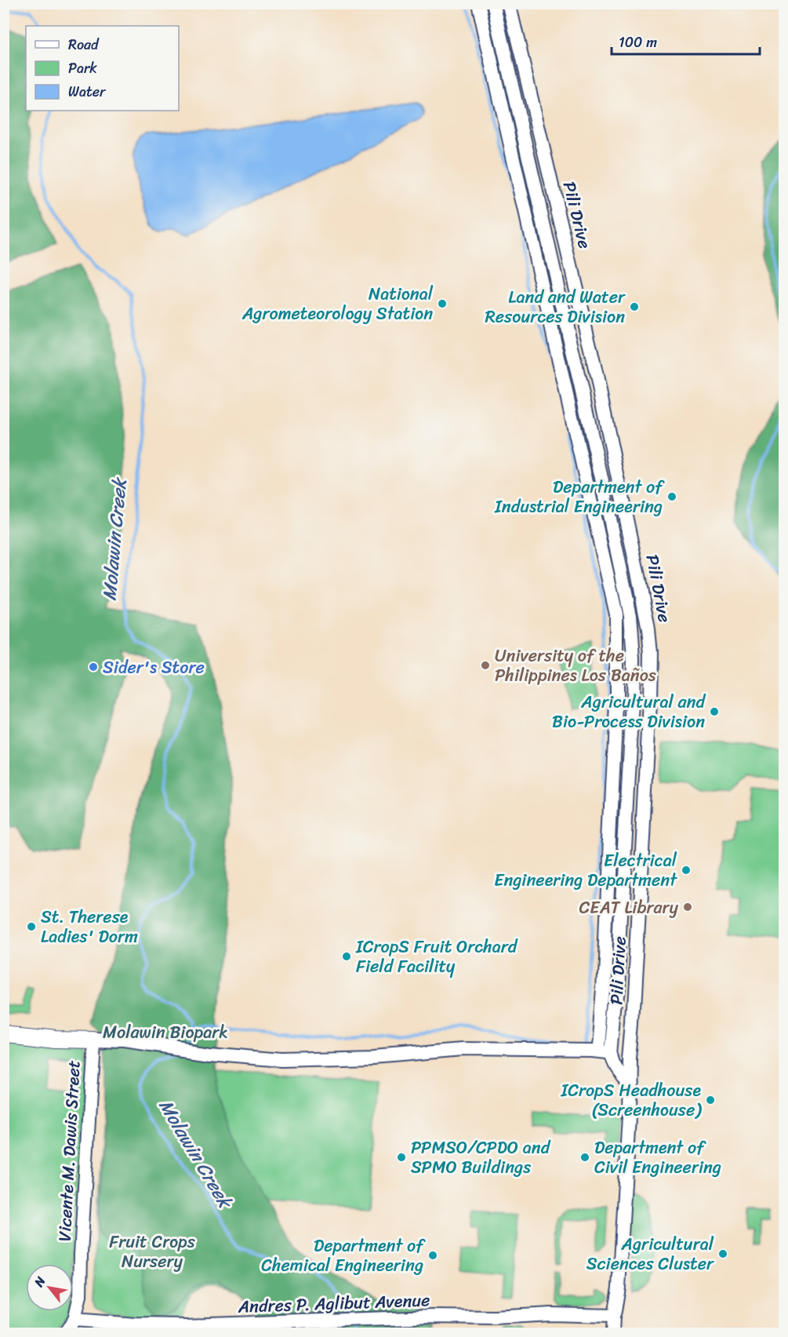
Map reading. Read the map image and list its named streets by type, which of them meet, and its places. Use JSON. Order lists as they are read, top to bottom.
{
  "streets": {
    "street": ["Pili Drive", "Vicente M. Dawis Street", "Andres P. Aglibut Avenue"]
  },
  "crossings": [
    ["Pili Drive", "Andres P. Aglibut Avenue"],
    ["Vicente M. Dawis Street", "Andres P. Aglibut Avenue"]
  ],
  "water": ["Molawin Creek"],
  "parks": ["Molawin Biopark", "Fruit Crops Nursery"],
  "places": [
    "National Agrometeorology Station",
    "Land and Water Resources Division",
    "Department of Industrial Engineering",
    "University of the Philippines Los Baños",
    "Sider's Store",
    "Agricultural and Bio-Process Division",
    "Electrical Engineering Department",
    "CEAT Library",
    "St. Therese Ladies' Dorm",
    "ICropS Fruit Orchard Field Facility",
    "ICropS Headhouse (Screenhouse)",
    "PPMSO/CPDO and SPMO Buildings",
    "Department of Civil Engineering",
    "Agricultural Sciences Cluster",
    "Department of Chemical Engineering"
  ],
  "legend": ["Road", "Park", "Water"],
  "scale_bar": "100 m",
  "north": "top left"
}
